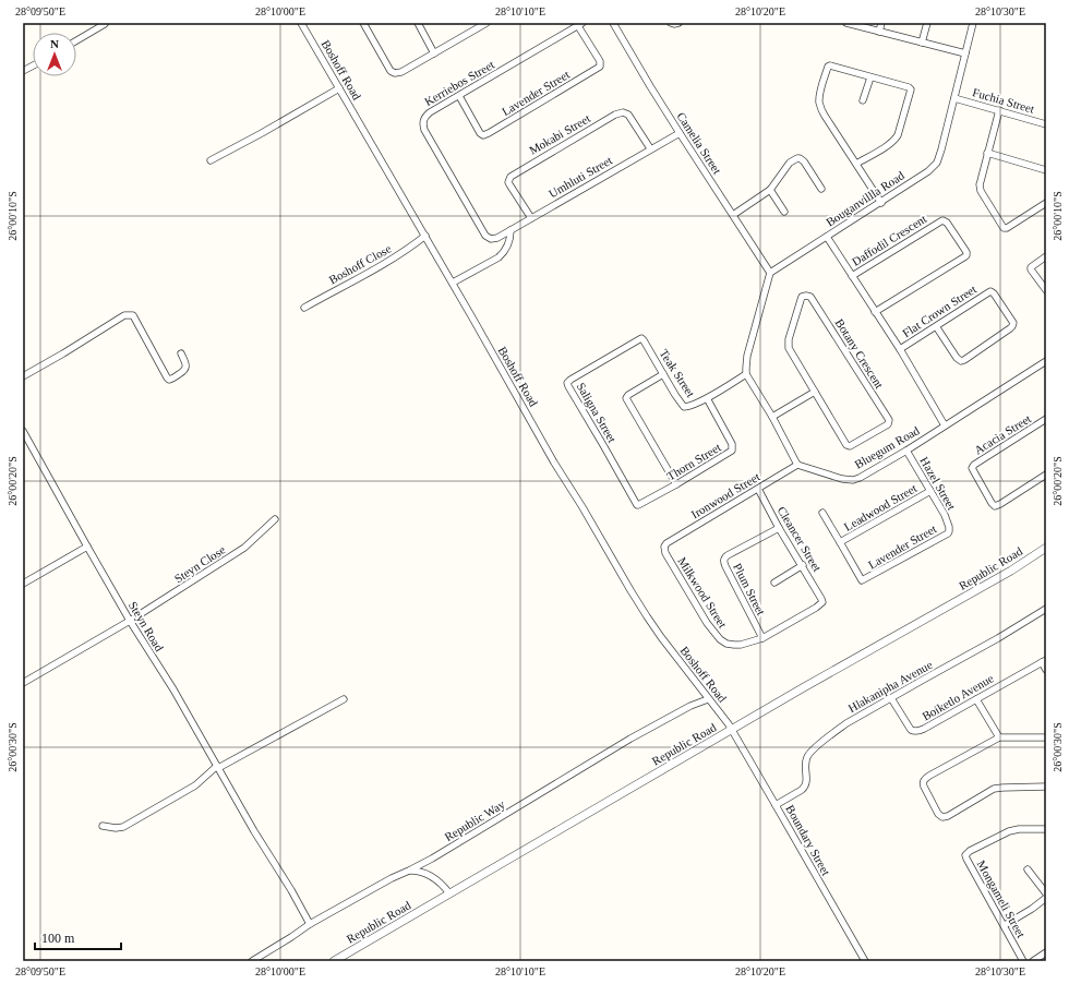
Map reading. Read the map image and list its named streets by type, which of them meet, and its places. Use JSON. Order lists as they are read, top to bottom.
{
  "streets": {
    "street": [
      "Boshoff Road",
      "Kerriebos Street",
      "Lavender Street",
      "Fuchia Street",
      "Mokabi Street",
      "Camelia Street",
      "Umhluti Street",
      "Bouganvillla Road",
      "Daffodil Crescent",
      "Boshoff Close",
      "Flat Crown Street",
      "Botany Crescent",
      "Teak Street",
      "Saligna Street",
      "Acacia Street",
      "Bluegum Road",
      "Thorn Street",
      "Hazel Street",
      "Ironwood Street",
      "Leadwood Street",
      "Cleancer Street",
      "Steyn Close",
      "Republic Road",
      "Plum Street",
      "Milkwood Street",
      "Steyn Road",
      "Hlakanipha Avenue",
      "Boiketlo Avenue",
      "Republic Way",
      "Boundary Street",
      "Mongameli Street"
    ]
  },
  "crossings": [
    ["Boshoff Road", "Boshoff Close"],
    ["Boshoff Road", "Republic Road"],
    ["Boshoff Road", "Republic Way"],
    ["Boshoff Road", "Boundary Street"],
    ["Kerriebos Street", "Lavender Street"],
    ["Kerriebos Street", "Umhluti Street"],
    ["Lavender Street", "Hazel Street"],
    ["Lavender Street", "Leadwood Street"],
    ["Fuchia Street", "Bouganvillla Road"],
    ["Mokabi Street", "Umhluti Street"],
    ["Camelia Street", "Umhluti Street"],
    ["Camelia Street", "Bouganvillla Road"],
    ["Teak Street", "Saligna Street"],
    ["Teak Street", "Thorn Street"],
    ["Saligna Street", "Thorn Street"],
    ["Bluegum Road", "Hazel Street"],
    ["Bluegum Road", "Ironwood Street"],
    ["Hazel Street", "Leadwood Street"],
    ["Ironwood Street", "Cleancer Street"],
    ["Ironwood Street", "Milkwood Street"],
    ["Cleancer Street", "Plum Street"],
    ["Cleancer Street", "Milkwood Street"],
    ["Steyn Close", "Steyn Road"],
    ["Republic Road", "Boundary Street"],
    ["Plum Street", "Milkwood Street"],
    ["Steyn Road", "Republic Way"],
    ["Hlakanipha Avenue", "Boiketlo Avenue"],
    ["Hlakanipha Avenue", "Boundary Street"]
  ],
  "scale_bar": "100 m",
  "north": "top",
  "coordinates": [
    "28°09'50\"E",
    "28°10'00\"E",
    "28°10'10\"E",
    "28°10'20\"E",
    "28°10'30\"E",
    "26°00'10\"S",
    "26°00'20\"S",
    "26°00'30\"S"
  ]
}
